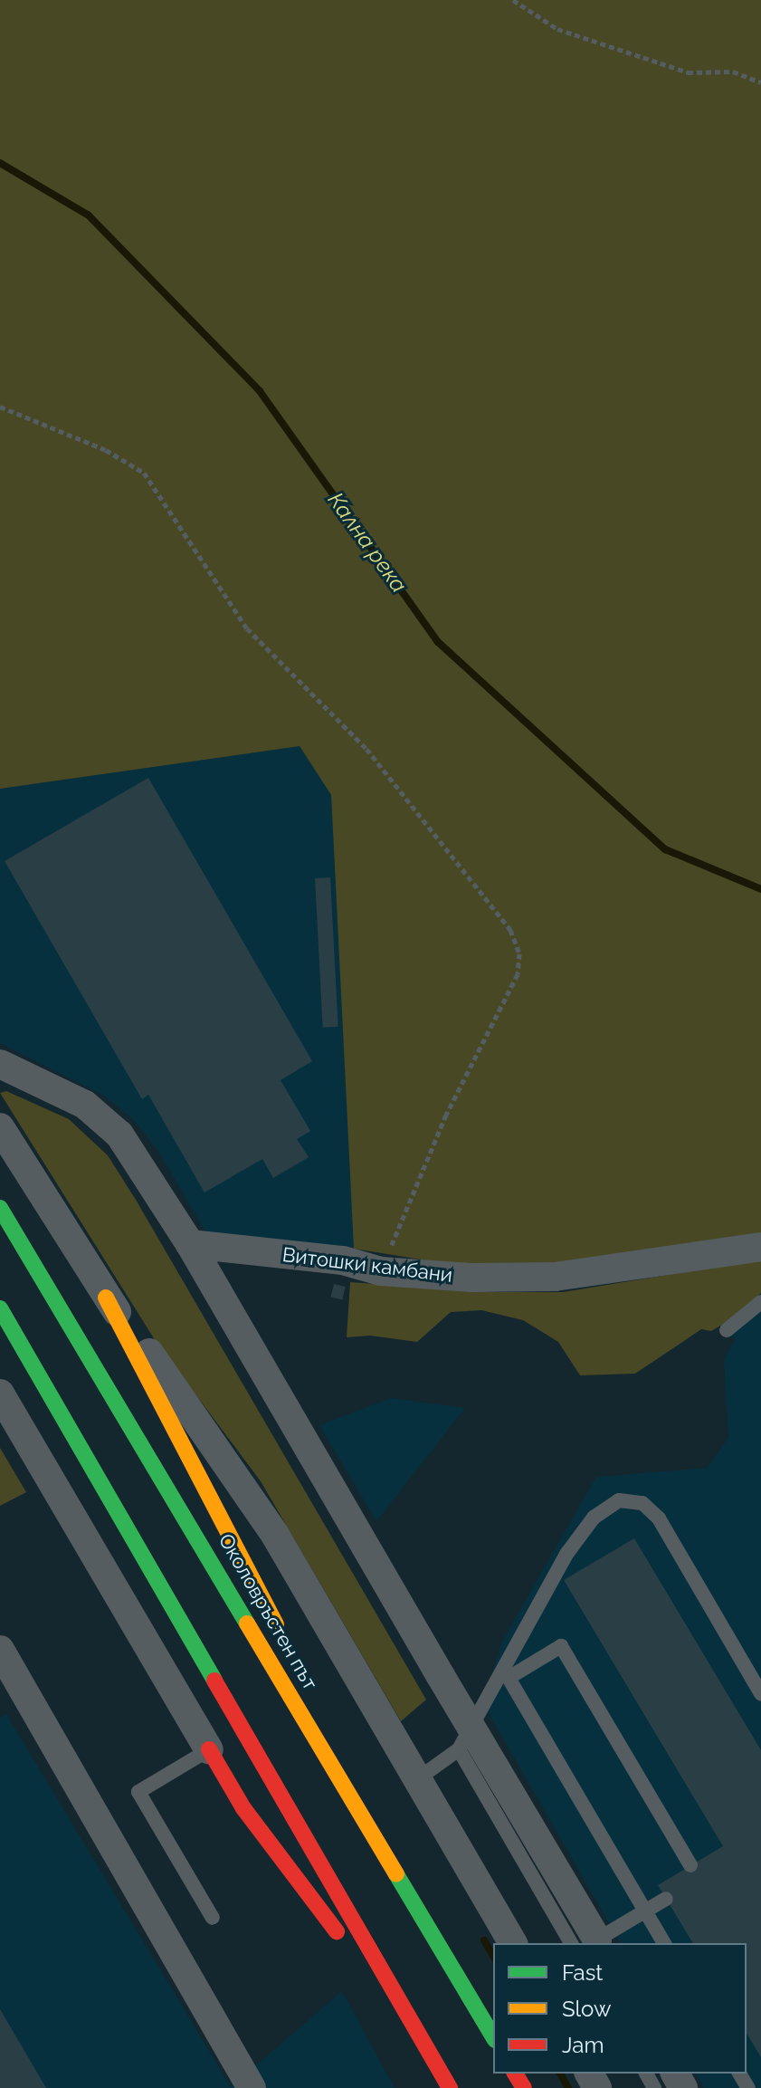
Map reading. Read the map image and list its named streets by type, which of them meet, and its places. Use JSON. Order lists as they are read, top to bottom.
{
  "streets": {
    "highway": ["Околовръстен път"],
    "street": ["Витошки камбани"]
  },
  "water": ["Кална река"],
  "legend": ["Fast", "Slow", "Jam"]
}
